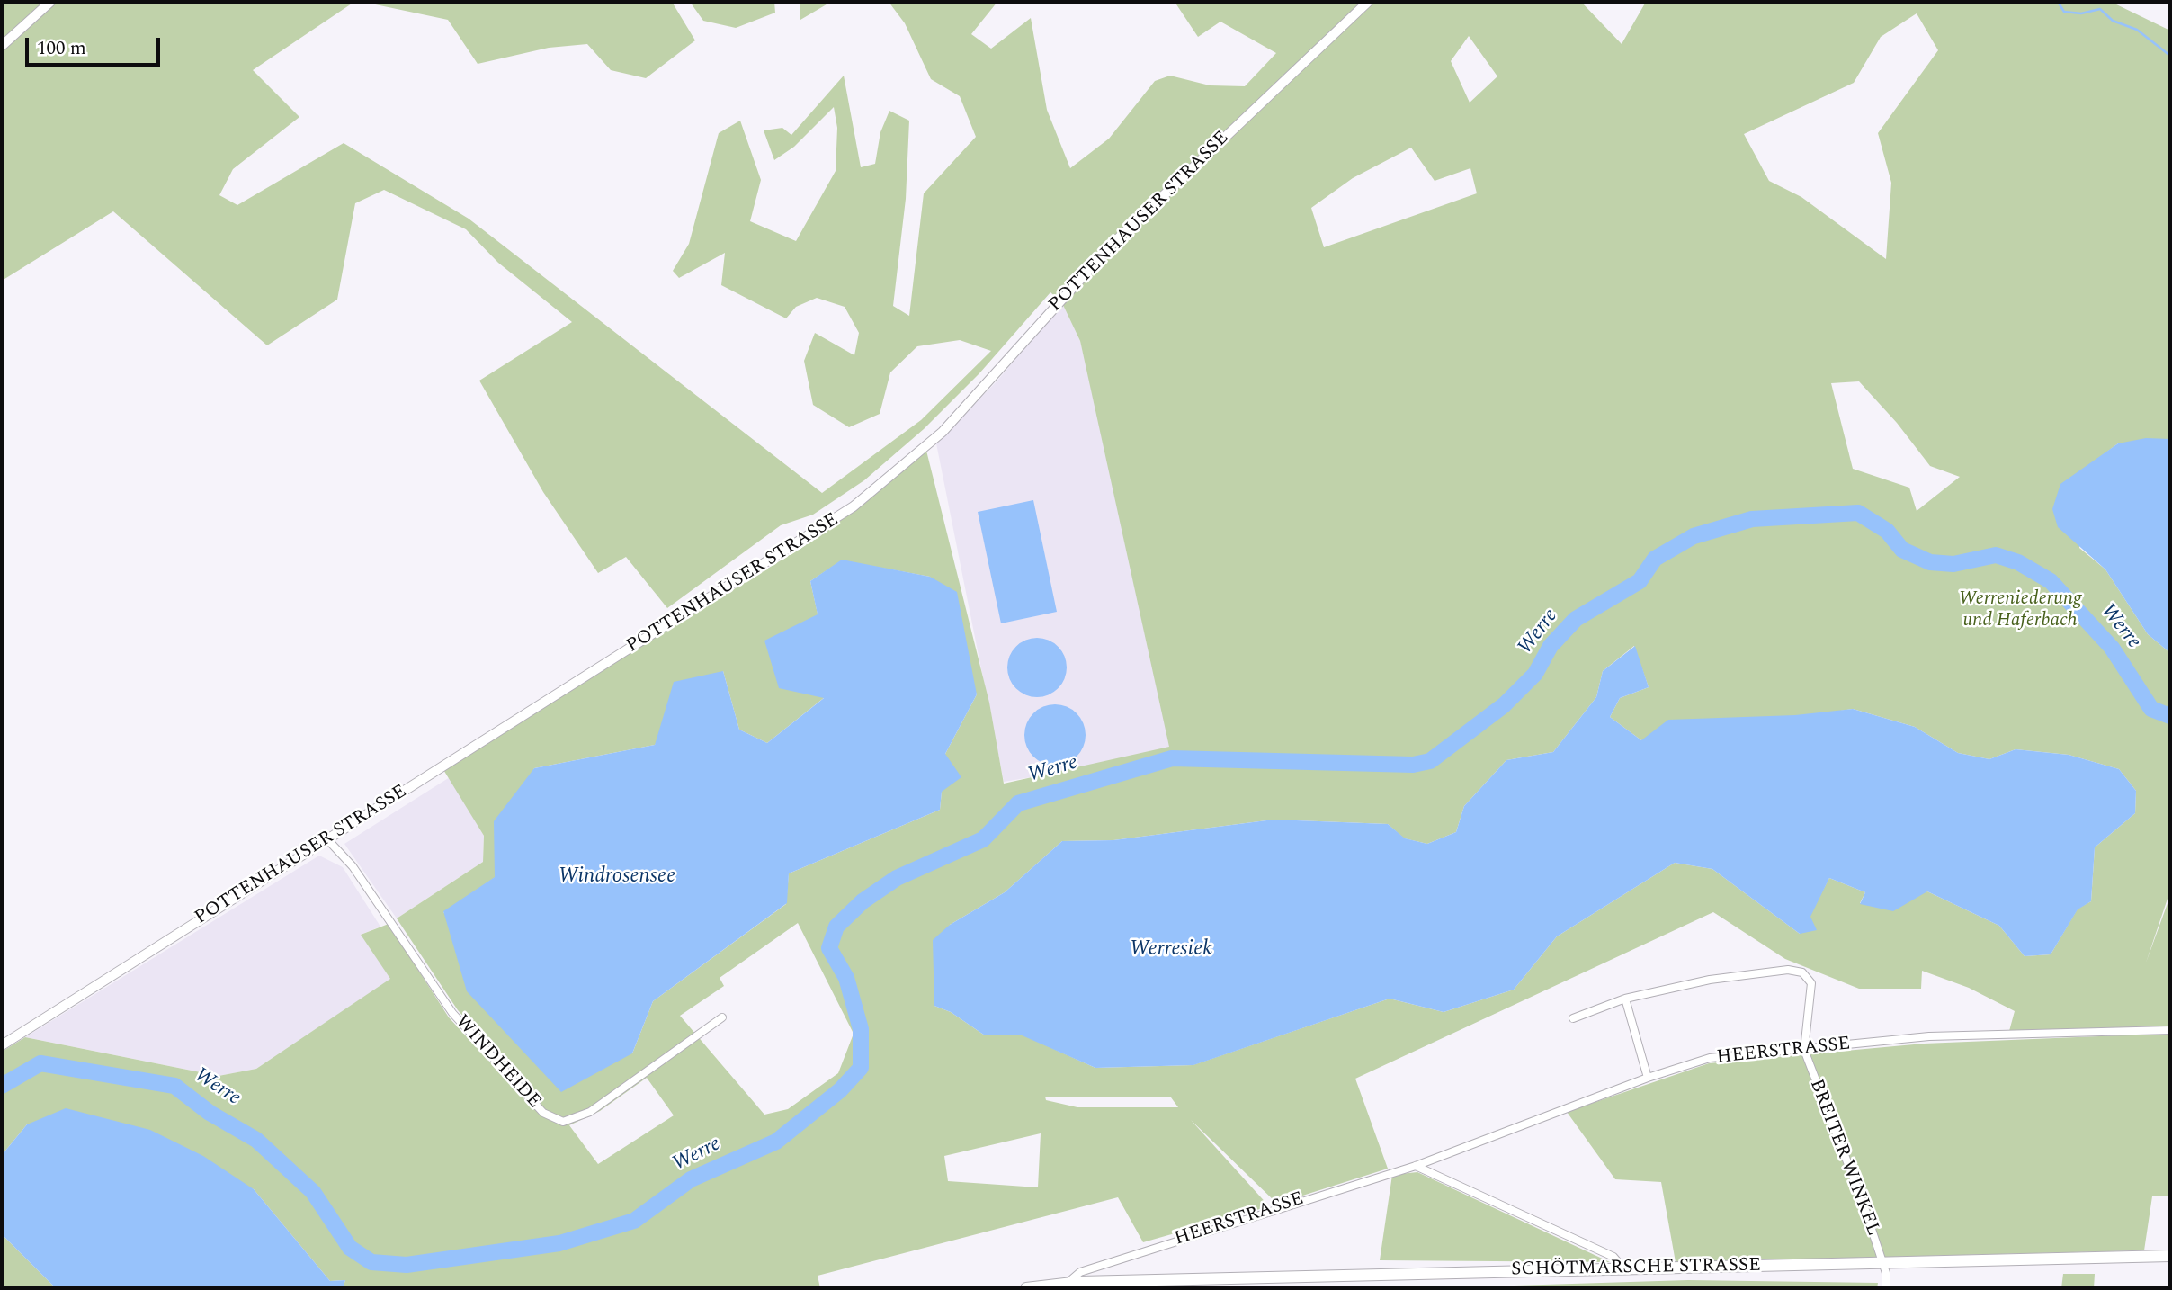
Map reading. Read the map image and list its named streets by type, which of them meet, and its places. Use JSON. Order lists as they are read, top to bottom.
{
  "streets": {
    "main road": ["SCHÖTMARSCHE STRASSE"],
    "street": [
      "POTTENHAUSER STRASSE",
      "HEERSTRASSE",
      "WINDHEIDE",
      "BREITER WINKEL"
    ]
  },
  "crossings": [
    ["POTTENHAUSER STRASSE", "WINDHEIDE"],
    ["HEERSTRASSE", "BREITER WINKEL"],
    ["HEERSTRASSE", "SCHÖTMARSCHE STRASSE"],
    ["BREITER WINKEL", "SCHÖTMARSCHE STRASSE"]
  ],
  "water": ["Werre", "Windrosensee", "Werresiek"],
  "parks": ["Werreniederung und Haferbach"],
  "scale_bar": "100 m"
}
